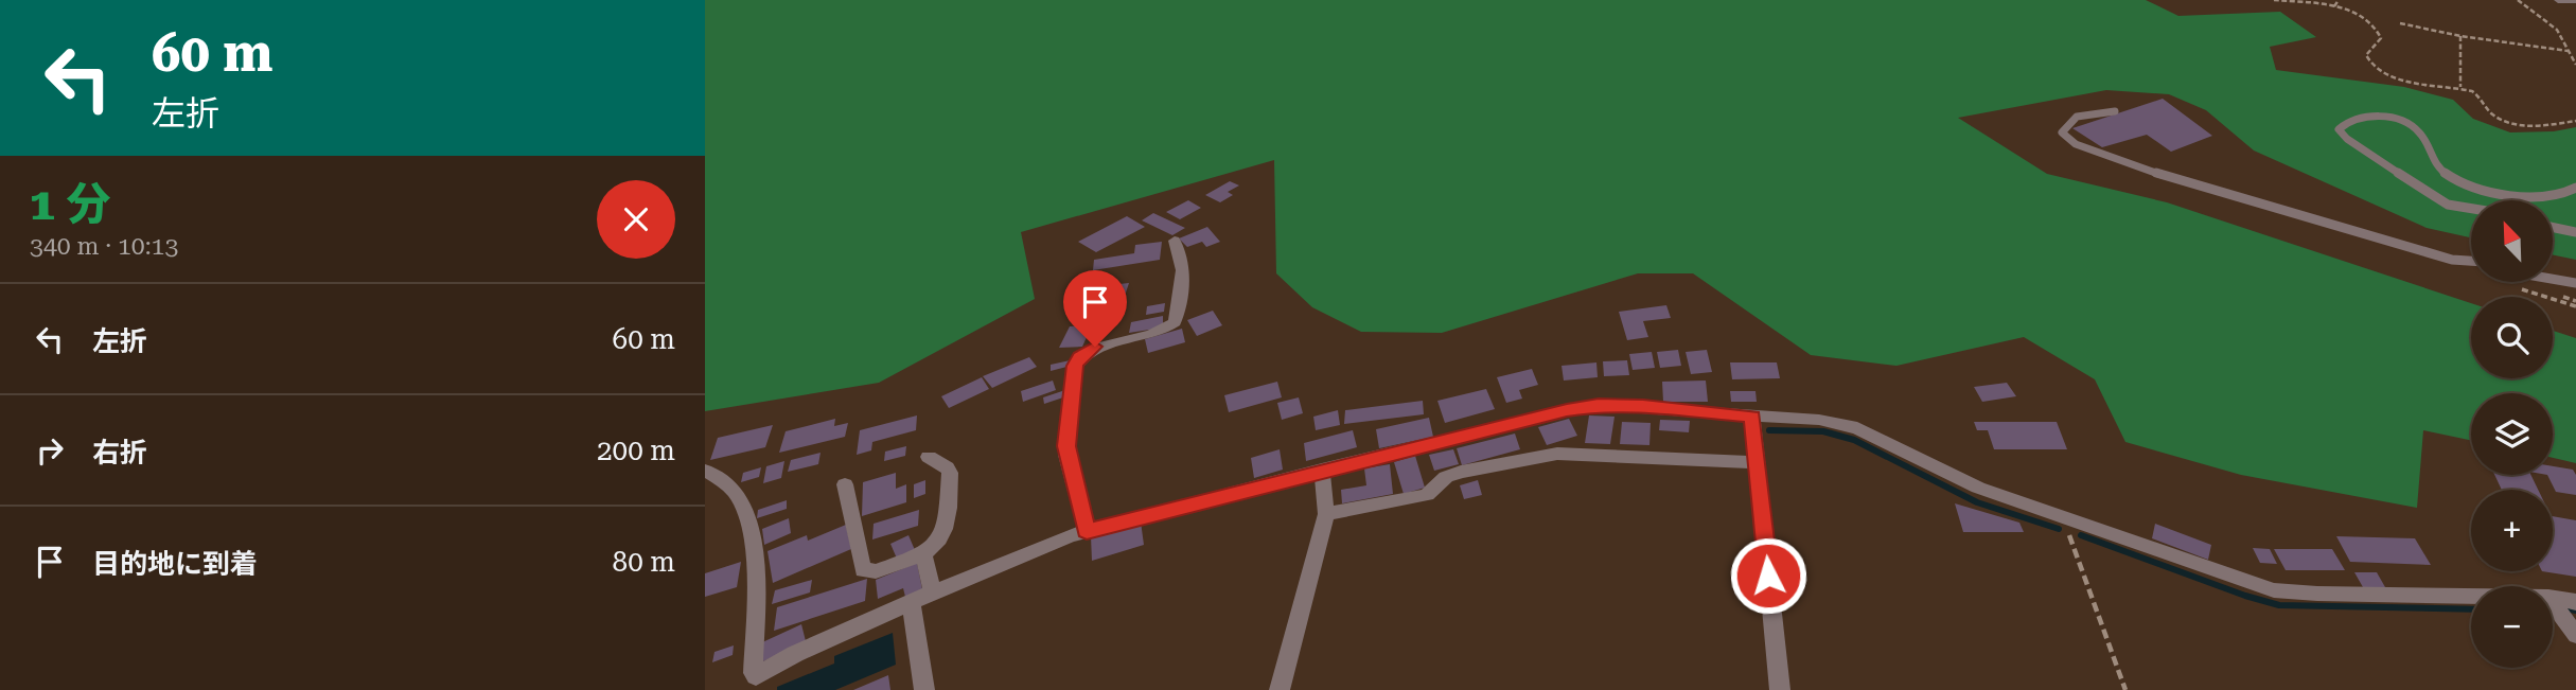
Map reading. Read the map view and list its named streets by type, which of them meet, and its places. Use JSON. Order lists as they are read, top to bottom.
{
  "north": "top left",
  "page": {
    "turn": ["60 m", "左折"],
    "heading": ["1 分", "340 m · 10:13"],
    "map_buttons": ["+", "−"],
    "list": [
      {
        "name": "左折",
        "value": "60 m"
      },
      {
        "name": "右折",
        "value": "200 m"
      },
      {
        "name": "目的地に到着",
        "value": "80 m"
      }
    ]
  }
}
